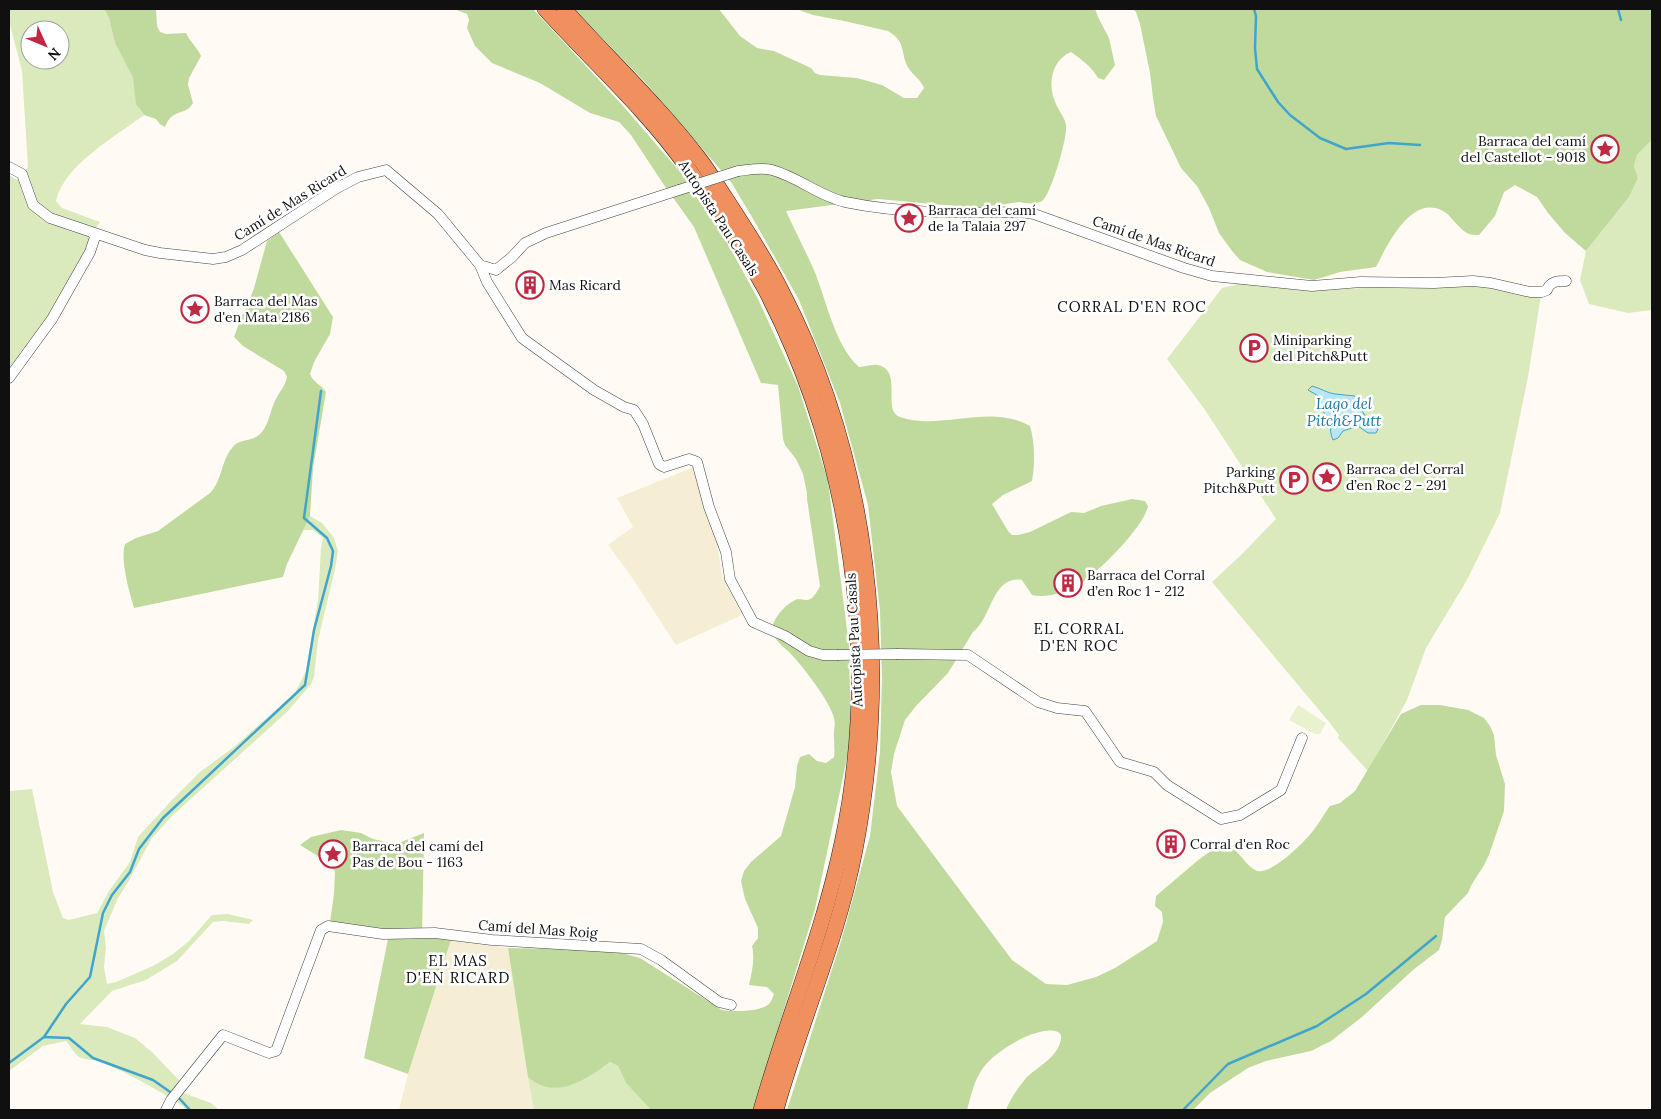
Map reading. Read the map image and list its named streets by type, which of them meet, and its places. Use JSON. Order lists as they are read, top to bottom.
{
  "streets": {
    "highway": ["Autopista Pau Casals"],
    "street": ["Camí de Mas Ricard", "Camí del Mas Roig"]
  },
  "districts": ["CORRAL D'EN ROC", "EL CORRAL D'EN ROC", "EL MAS D'EN RICARD"],
  "water": ["Lago del Pitch&Putt"],
  "places": {
    "place": [
      "Barraca del camí del Castellot - 9018",
      "Barraca del camí de la Talaia 297",
      "Barraca del Mas d'en Mata 2186",
      "Barraca del Corral d’en Roc 2 - 291",
      "Barraca del camí del Pas de Bou - 1163"
    ],
    "building": ["Mas Ricard", "Barraca del Corral d’en Roc 1 - 212", "Corral d'en Roc"],
    "parking": ["Miniparking del Pitch&Putt", "Parking Pitch&Putt"]
  },
  "north": "bottom right"
}
